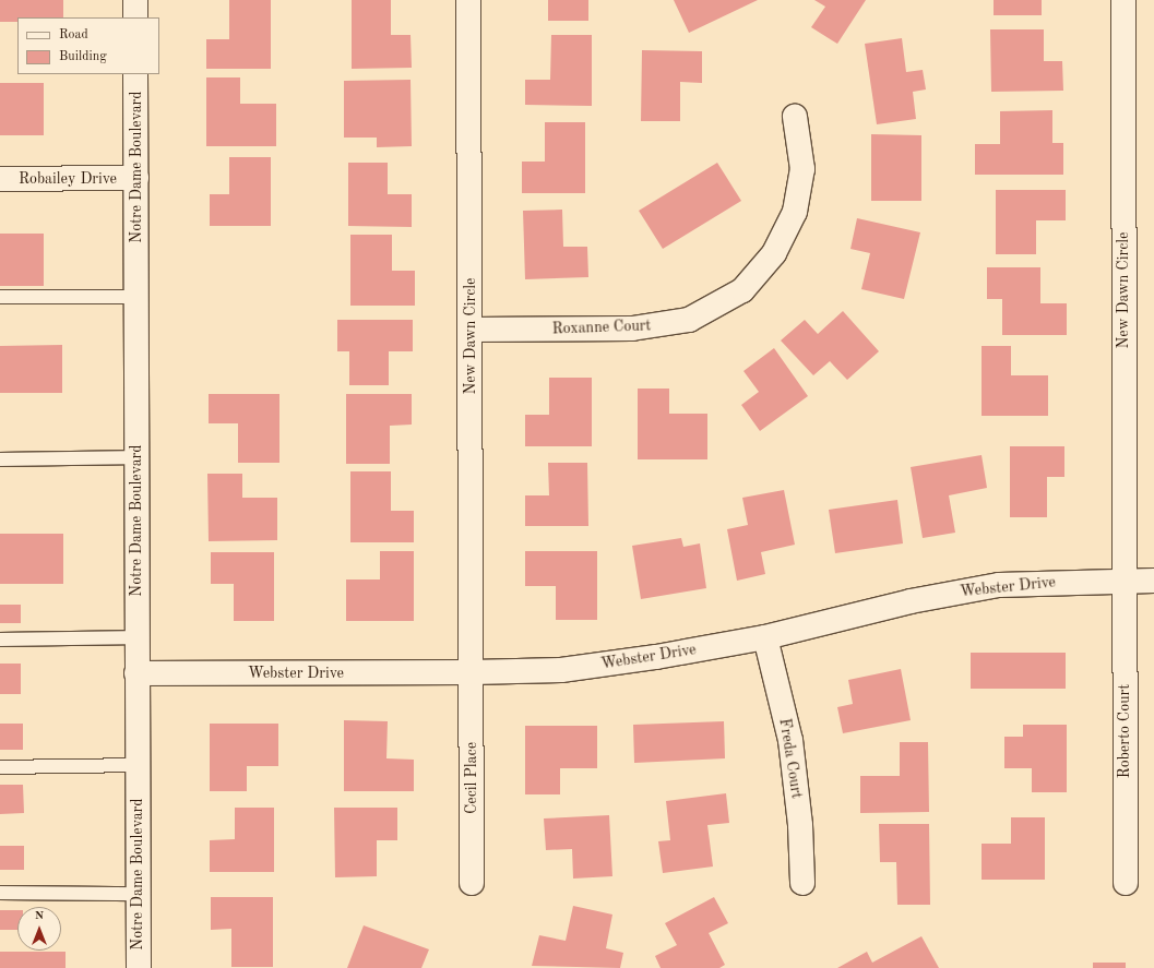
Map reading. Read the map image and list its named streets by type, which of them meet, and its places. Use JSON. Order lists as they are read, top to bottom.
{
  "streets": {
    "street": [
      "Notre Dame Boulevard",
      "Robailey Drive",
      "New Dawn Circle",
      "Roxanne Court",
      "Webster Drive",
      "Roberto Court",
      "Freda Court",
      "Cecil Place"
    ]
  },
  "crossings": [
    ["Notre Dame Boulevard", "Robailey Drive"],
    ["Notre Dame Boulevard", "Webster Drive"],
    ["New Dawn Circle", "Roxanne Court"],
    ["New Dawn Circle", "Webster Drive"],
    ["New Dawn Circle", "Roberto Court"],
    ["New Dawn Circle", "Cecil Place"],
    ["Webster Drive", "Roberto Court"],
    ["Webster Drive", "Freda Court"],
    ["Webster Drive", "Cecil Place"]
  ],
  "legend": ["Road", "Building"],
  "north": "top"
}
